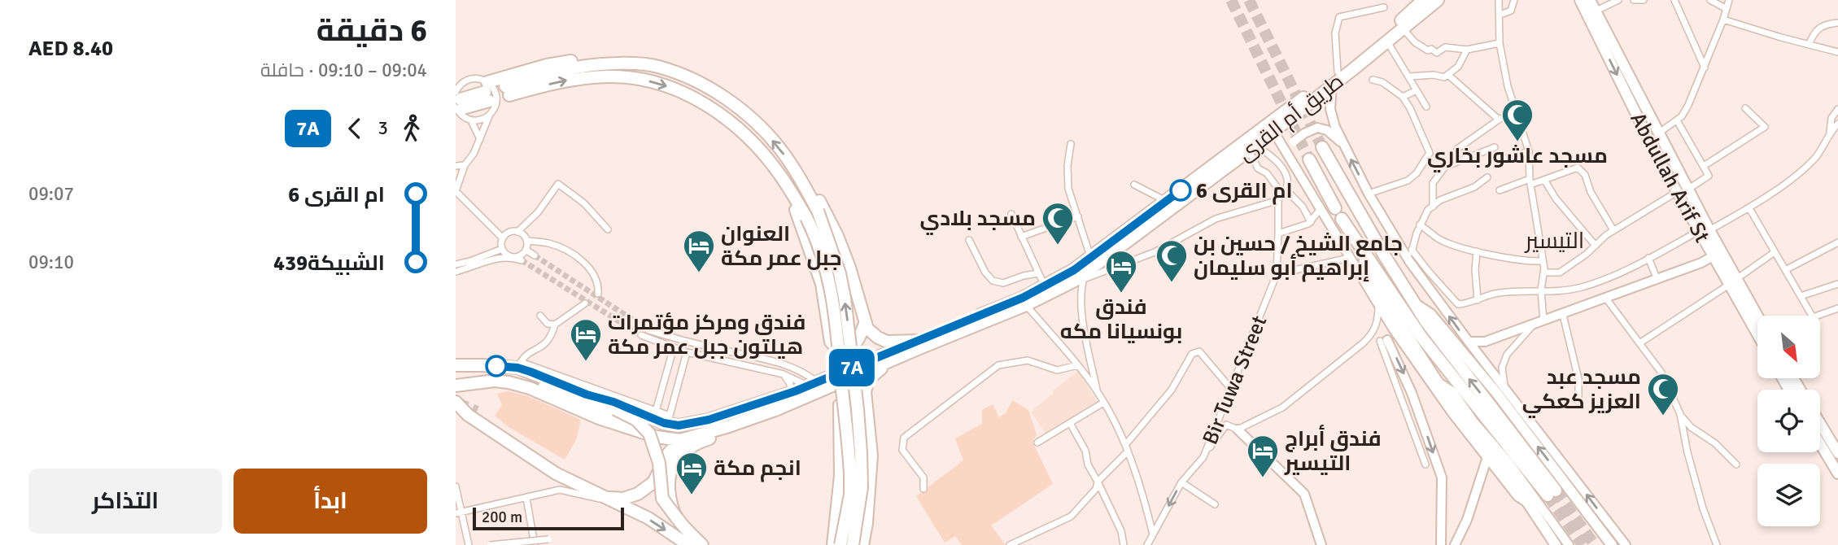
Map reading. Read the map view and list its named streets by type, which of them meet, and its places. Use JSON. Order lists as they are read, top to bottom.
{
  "streets": {
    "highway": ["طريق أم القرى"],
    "main road": ["Abdullah Arif St"],
    "street": ["Bir Tuwa Street"]
  },
  "crossings": [
    ["طريق أم القرى", "Bir Tuwa Street"]
  ],
  "districts": ["التيسير"],
  "places": {
    "mosque": [
      "مسجد عاشور بخاري",
      "مسجد بلادي",
      "جامع الشيخ / حسين بن إبراهيم أبو سليمان",
      "مسجد عبد العزيز كعكي"
    ],
    "other": ["ام القرى 6"],
    "hotel": [
      "العنوان جبل عمر مكة",
      "فندق بونسيانا مكه",
      "فندق ومركز مؤتمرات هيلتون جبل عمر مكة",
      "فندق أبراج التيسير",
      "انجم مكة"
    ]
  },
  "lines": ["bus line 7A"],
  "scale_bar": "200 m",
  "north": "bottom right",
  "page": {
    "on_map": "7A",
    "heading": ["6 دقيقة", "09:04 – 09:10 · حافلة", "AED 8.40"],
    "legs": ["3", "7A"],
    "list": [
      {
        "name": "ام القرى 6",
        "value": "09:07"
      },
      {
        "name": "الشبيكة439",
        "value": "09:10"
      }
    ],
    "buttons": ["ابدأ", "التذاكر"],
    "scale": "200 m"
  }
}
